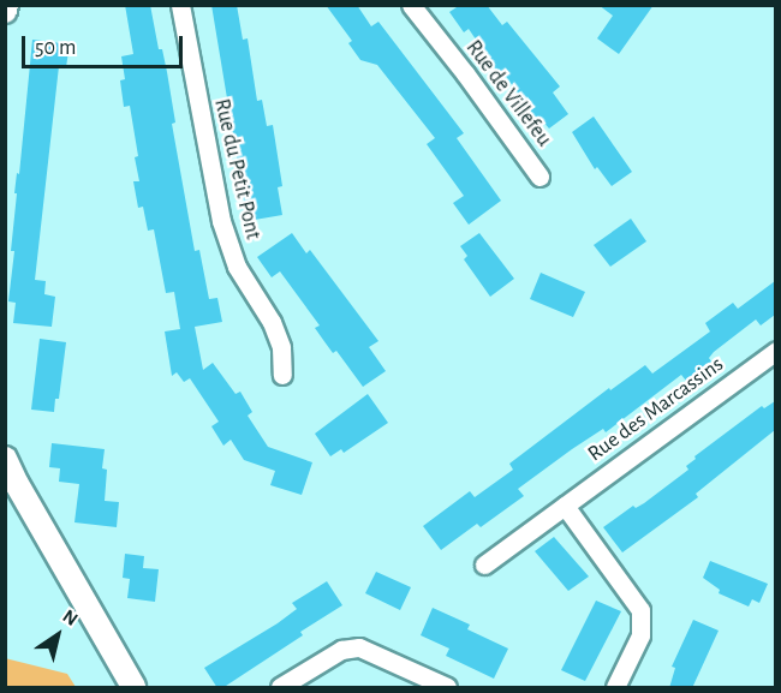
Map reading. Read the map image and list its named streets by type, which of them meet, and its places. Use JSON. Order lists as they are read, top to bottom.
{
  "streets": {
    "street": ["Rue de Villefeu", "Rue du Petit Pont", "Rue des Marcassins"]
  },
  "scale_bar": "50 m",
  "north": "top right"
}
